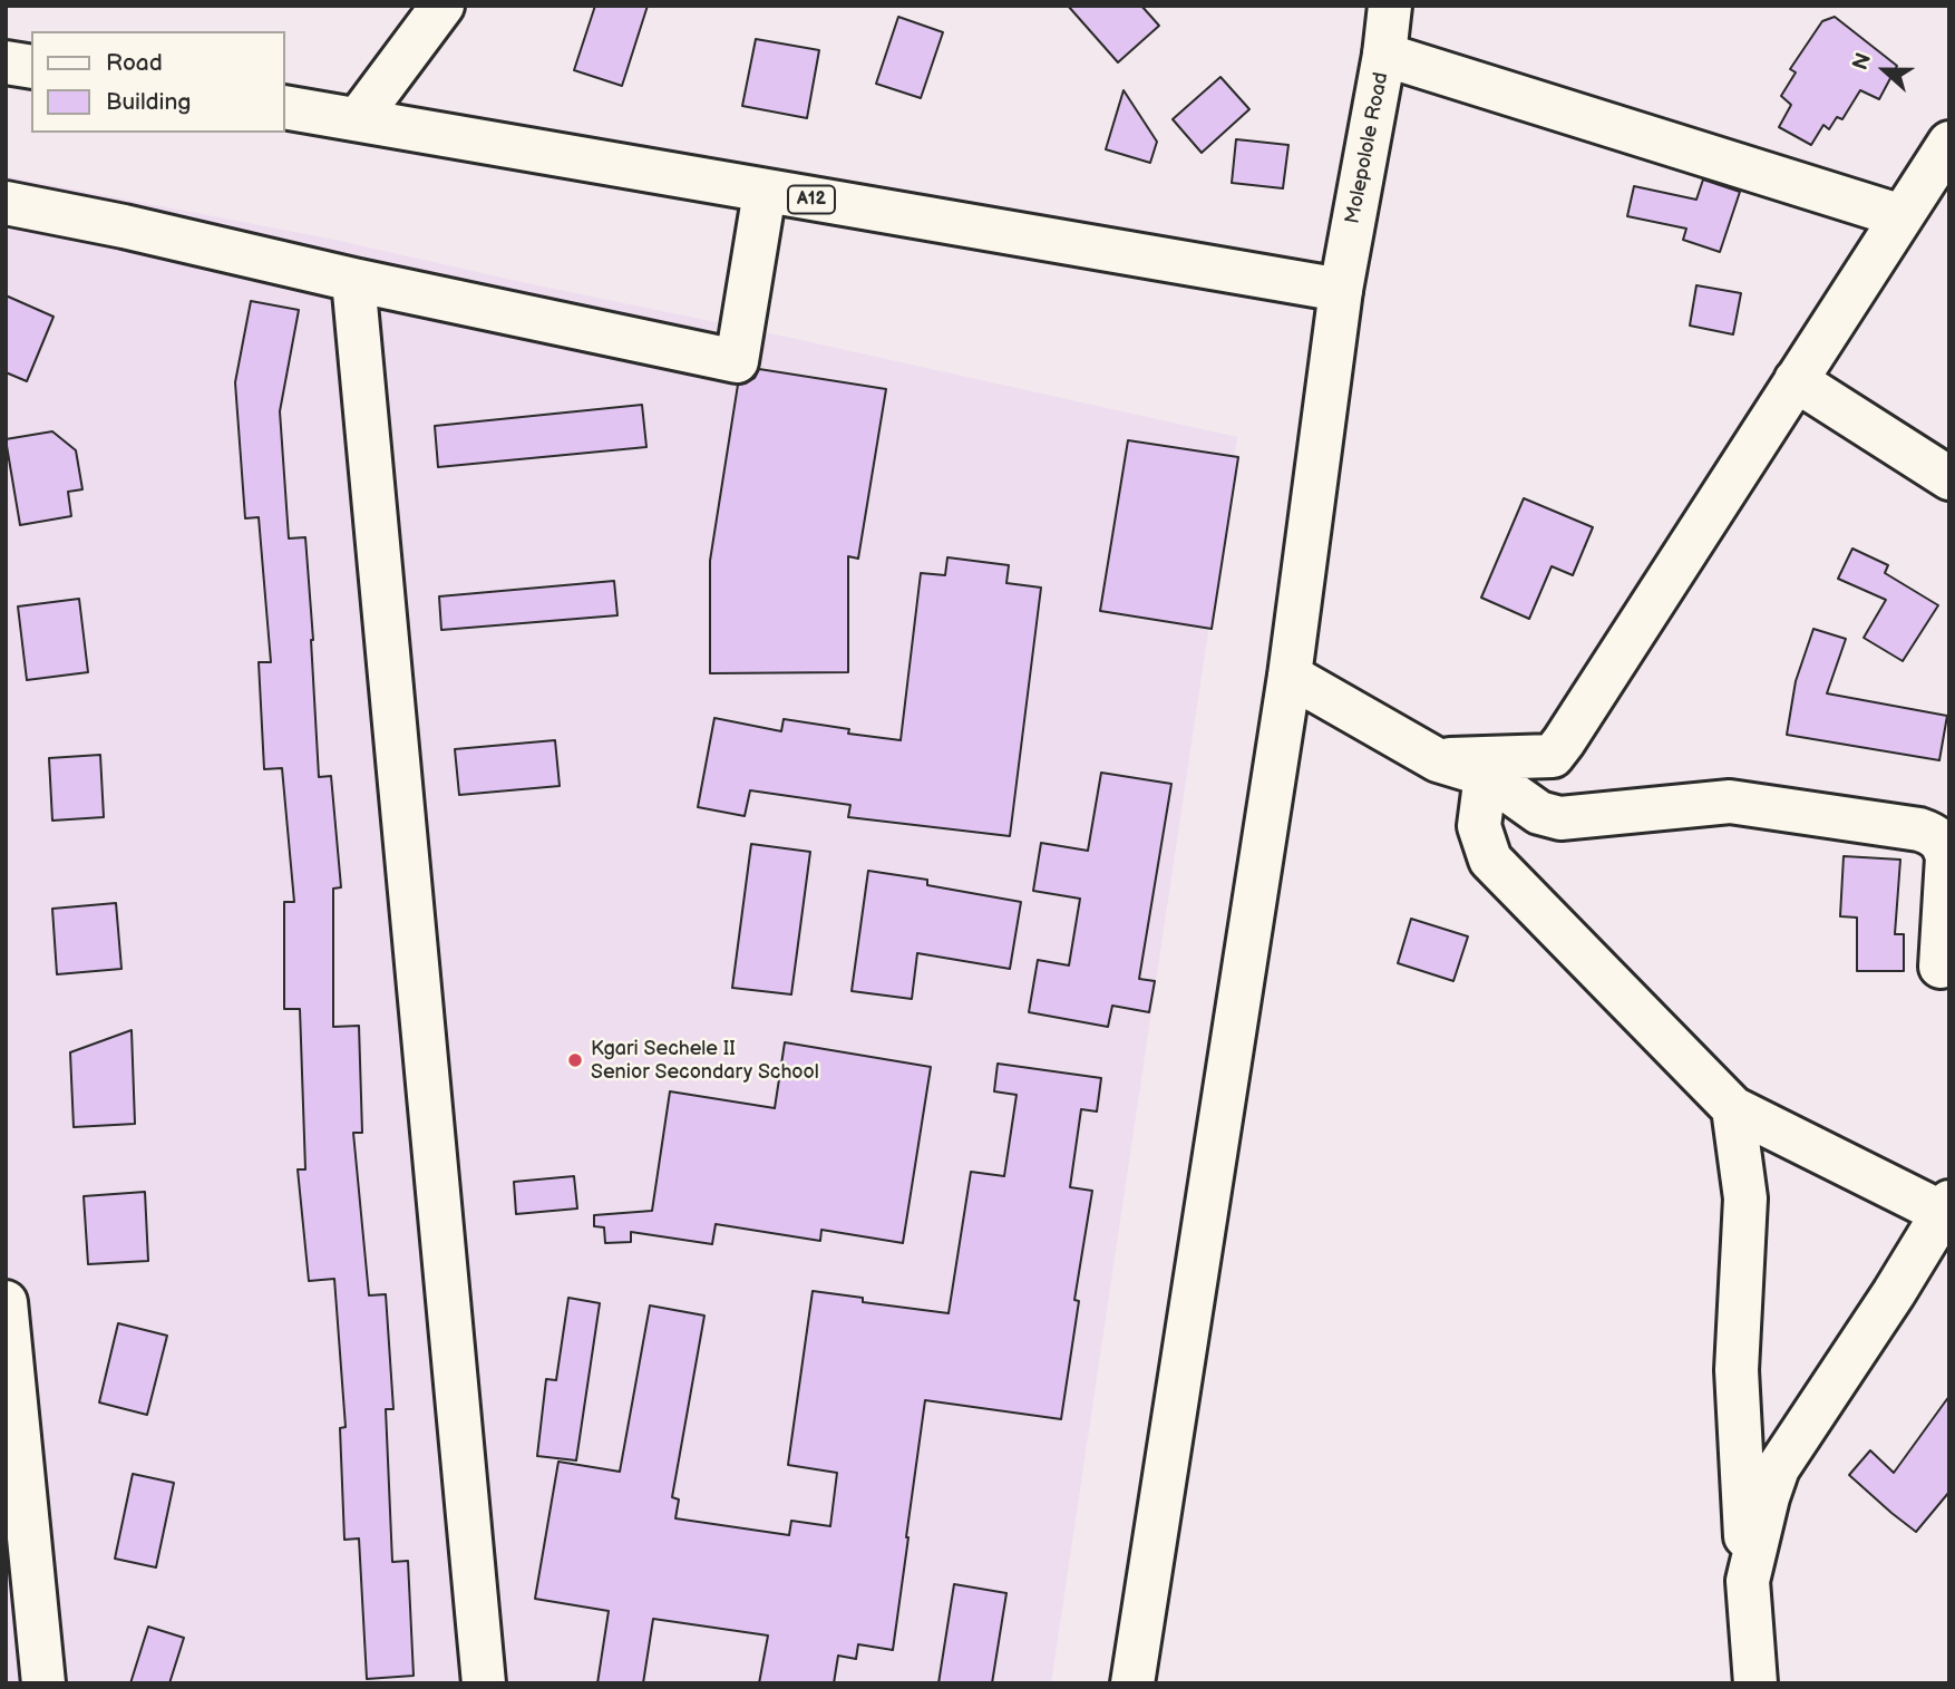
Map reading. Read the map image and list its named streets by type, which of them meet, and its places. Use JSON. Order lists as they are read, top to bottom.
{
  "streets": {
    "street": ["Molepolole Road", "A12"]
  },
  "crossings": [
    ["Molepolole Road", "A12"]
  ],
  "places": ["Kgari Sechele II Senior Secondary School"],
  "legend": ["Road", "Building"],
  "north": "left"
}
